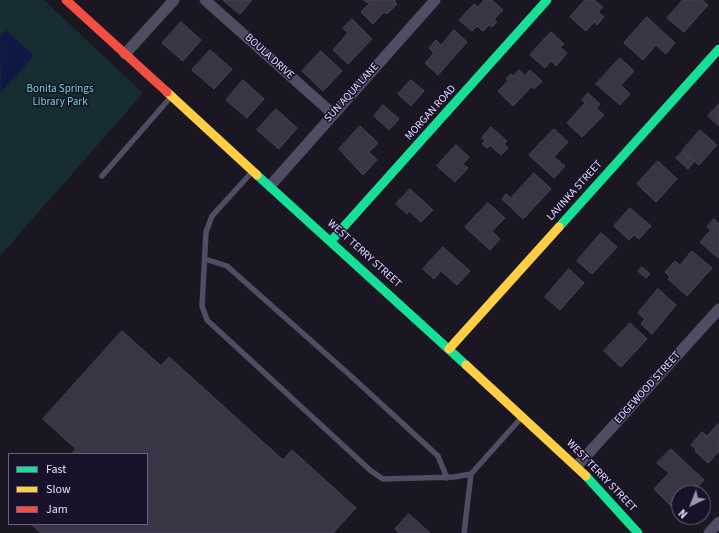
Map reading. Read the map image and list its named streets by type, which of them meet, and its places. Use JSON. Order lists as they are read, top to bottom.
{
  "streets": {
    "street": [
      "BOULA DRIVE",
      "SUN AQUA LANE",
      "MORGAN ROAD",
      "LAVINKA STREET",
      "WEST TERRY STREET",
      "EDGEWOOD STREET"
    ]
  },
  "crossings": [
    ["BOULA DRIVE", "SUN AQUA LANE"],
    ["SUN AQUA LANE", "WEST TERRY STREET"],
    ["MORGAN ROAD", "WEST TERRY STREET"],
    ["LAVINKA STREET", "WEST TERRY STREET"],
    ["WEST TERRY STREET", "EDGEWOOD STREET"]
  ],
  "parks": ["Bonita Springs Library Park"],
  "legend": ["Fast", "Slow", "Jam"],
  "north": "bottom left"
}
